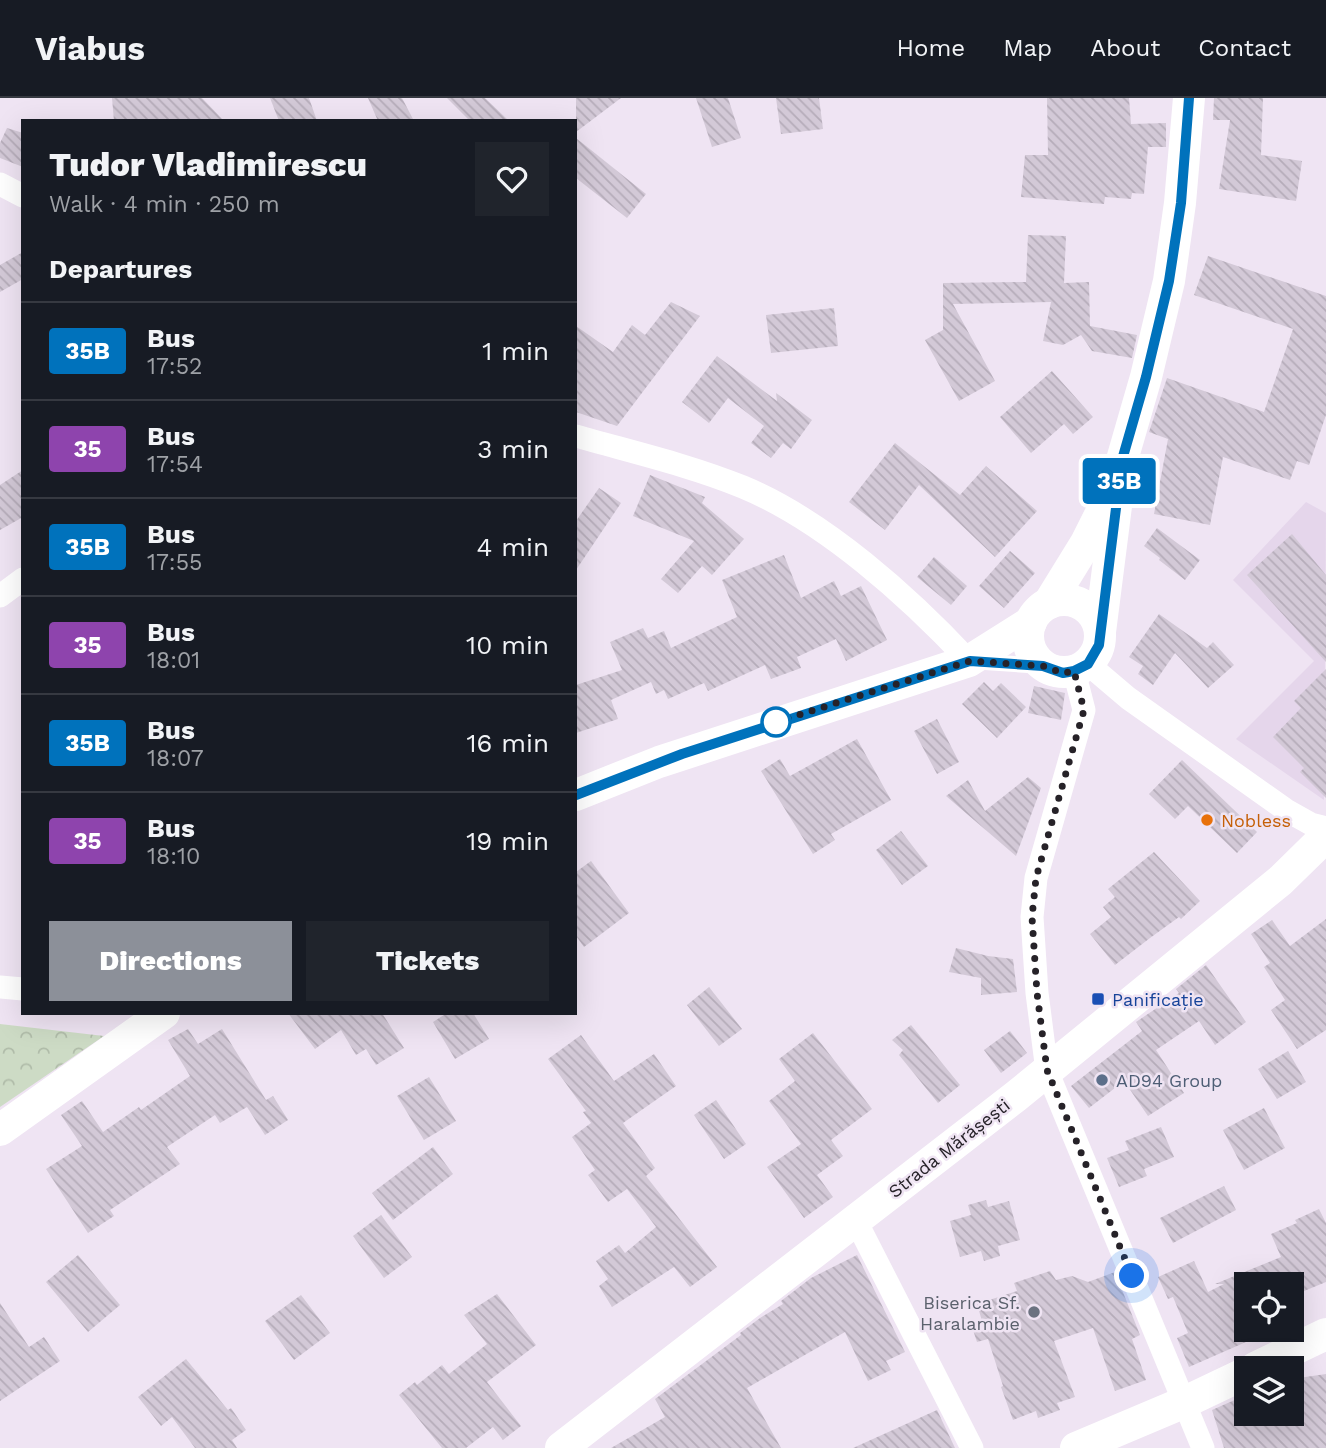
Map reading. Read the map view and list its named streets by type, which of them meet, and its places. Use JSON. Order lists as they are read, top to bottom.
{
  "streets": {
    "street": ["Strada Mărășești"]
  },
  "places": {
    "other": ["Nobless", "AD94 Group", "Biserica Sf. Haralambie"],
    "transit": ["Panificație"]
  },
  "lines": ["bus line 35B"],
  "page": {
    "header": "Viabus",
    "nav": [
      "Home",
      "Map",
      "About",
      "Contact"
    ],
    "on_map": "35B",
    "heading": [
      ["Tudor Vladimirescu", "Walk · 4 min · 250 m"],
      "Departures"
    ],
    "list": [
      {
        "mark": "35B",
        "name": "Bus",
        "note": "17:52",
        "value": "1 min"
      },
      {
        "mark": "35",
        "name": "Bus",
        "note": "17:54",
        "value": "3 min"
      },
      {
        "mark": "35B",
        "name": "Bus",
        "note": "17:55",
        "value": "4 min"
      },
      {
        "mark": "35",
        "name": "Bus",
        "note": "18:01",
        "value": "10 min"
      },
      {
        "mark": "35B",
        "name": "Bus",
        "note": "18:07",
        "value": "16 min"
      },
      {
        "mark": "35",
        "name": "Bus",
        "note": "18:10",
        "value": "19 min"
      }
    ],
    "buttons": ["Directions", "Tickets"]
  }
}
